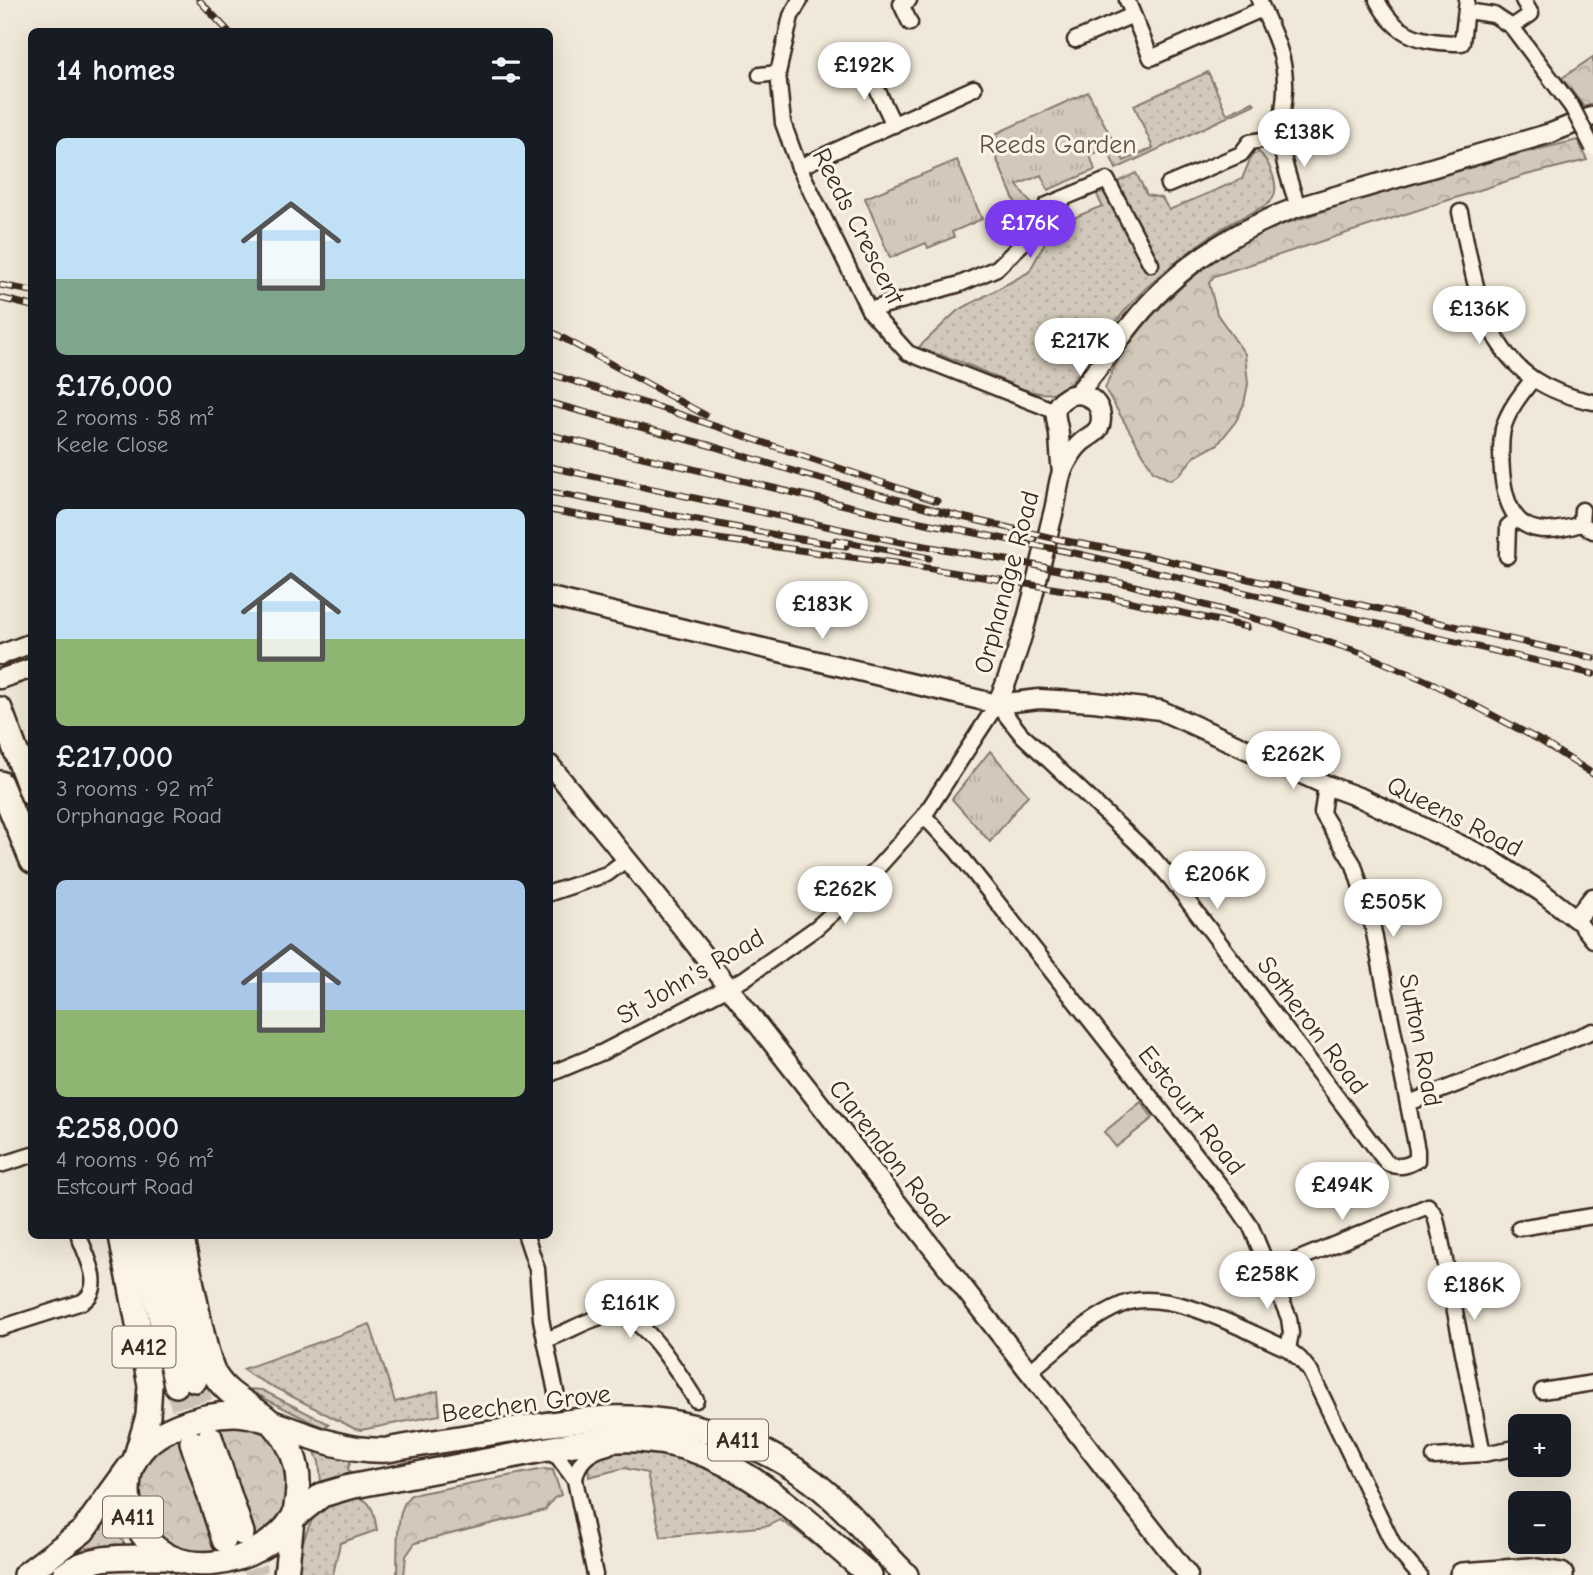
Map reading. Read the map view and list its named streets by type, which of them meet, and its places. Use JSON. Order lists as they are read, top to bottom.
{
  "streets": {
    "main road": ["A412", "Beechen Grove", "A411"],
    "street": [
      "Reeds Crescent",
      "Orphanage Road",
      "Queens Road",
      "St John's Road",
      "Sotheron Road",
      "Sutton Road",
      "Estcourt Road",
      "Clarendon Road"
    ]
  },
  "crossings": [
    ["Reeds Crescent", "Orphanage Road"],
    ["Orphanage Road", "Queens Road"],
    ["Orphanage Road", "St John's Road"],
    ["Orphanage Road", "Sotheron Road"],
    ["Queens Road", "St John's Road"],
    ["Queens Road", "Sotheron Road"],
    ["Queens Road", "Sutton Road"],
    ["St John's Road", "Sotheron Road"],
    ["St John's Road", "Estcourt Road"],
    ["St John's Road", "Clarendon Road"],
    ["Sotheron Road", "Sutton Road"],
    ["A412", "Beechen Grove"],
    ["A412", "A411"],
    ["Beechen Grove", "A411"]
  ],
  "parks": ["Reeds Garden"],
  "page": {
    "heading": "14 homes",
    "price": [
      "£192K",
      "£138K",
      "£176K",
      "£136K",
      "£217K",
      "£183K",
      "£262K",
      "£206K",
      "£262K",
      "£505K",
      "£494K",
      "£258K",
      "£186K",
      "£161K"
    ],
    "list": [
      {
        "name": "£176,000",
        "note": "2 rooms · 58 m² · Keele Close"
      },
      {
        "name": "£217,000",
        "note": "3 rooms · 92 m² · Orphanage Road"
      },
      {
        "name": "£258,000",
        "note": "4 rooms · 96 m² · Estcourt Road"
      }
    ],
    "map_buttons": ["+", "−"]
  }
}
